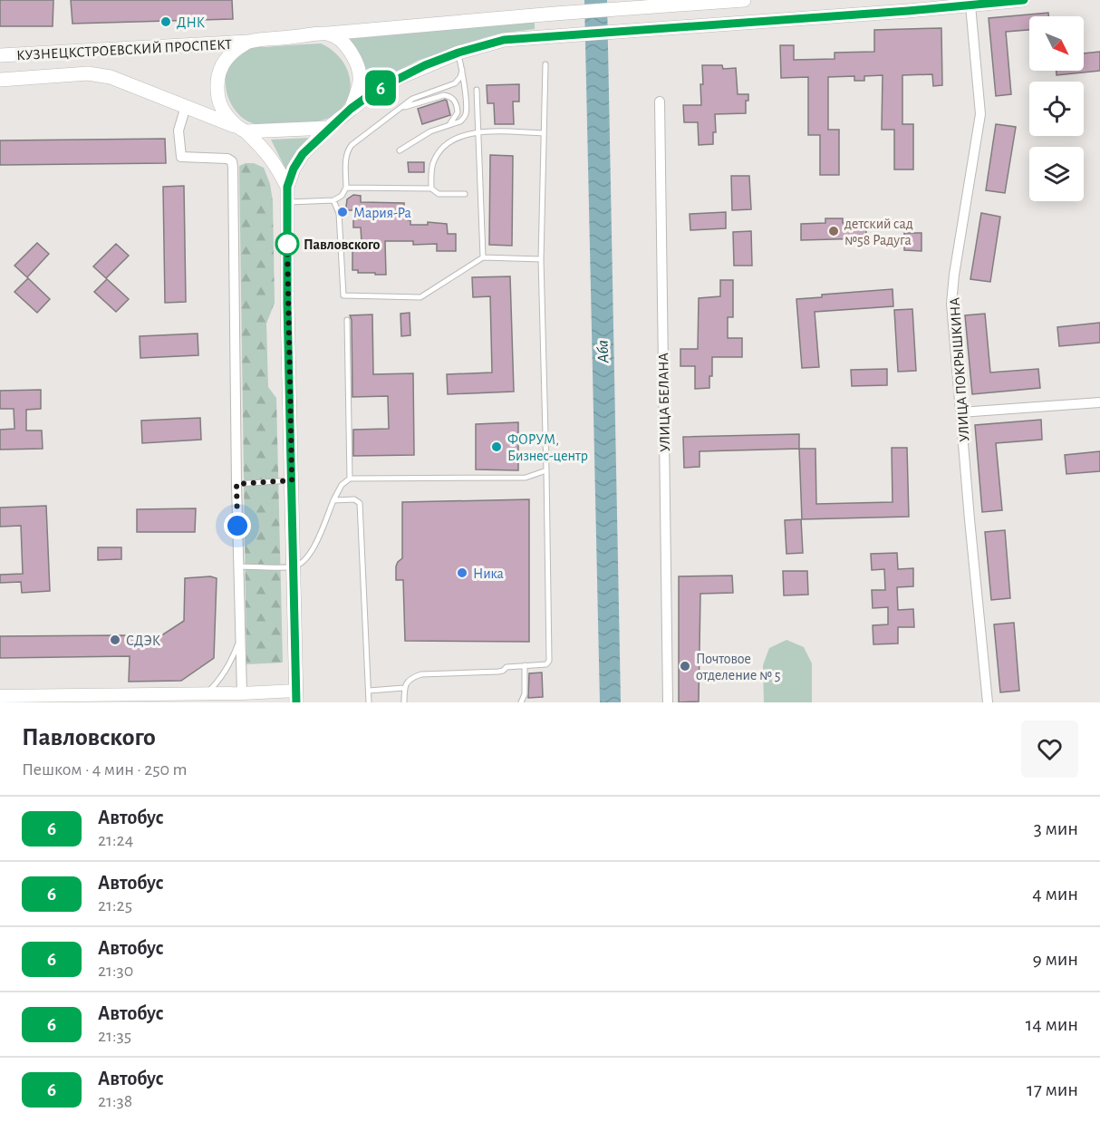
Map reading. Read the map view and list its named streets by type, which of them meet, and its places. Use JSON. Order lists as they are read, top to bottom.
{
  "streets": {
    "main road": ["КУЗНЕЦКСТРОЕВСКИЙ ПРОСПЕКТ"],
    "street": ["УЛИЦА ПОКРЫШКИНА", "УЛИЦА БЕЛАНА"]
  },
  "water": ["Аба"],
  "places": [
    "ДНК",
    "Мария-Ра",
    "детский сад №58 Радуга",
    "Павловского",
    "ФОРУМ, Бизнес-центр",
    "Ника",
    "СДЭК",
    "Почтовое отделение № 5"
  ],
  "lines": ["bus line 6"],
  "north": "bottom right",
  "page": {
    "on_map": "6",
    "heading": ["Павловского", "Пешком · 4 мин · 250 m"],
    "list": [
      {
        "mark": "6",
        "name": "Автобус",
        "note": "21:24",
        "value": "3 мин"
      },
      {
        "mark": "6",
        "name": "Автобус",
        "note": "21:25",
        "value": "4 мин"
      },
      {
        "mark": "6",
        "name": "Автобус",
        "note": "21:30",
        "value": "9 мин"
      },
      {
        "mark": "6",
        "name": "Автобус",
        "note": "21:35",
        "value": "14 мин"
      },
      {
        "mark": "6",
        "name": "Автобус",
        "note": "21:38",
        "value": "17 мин"
      }
    ]
  }
}
